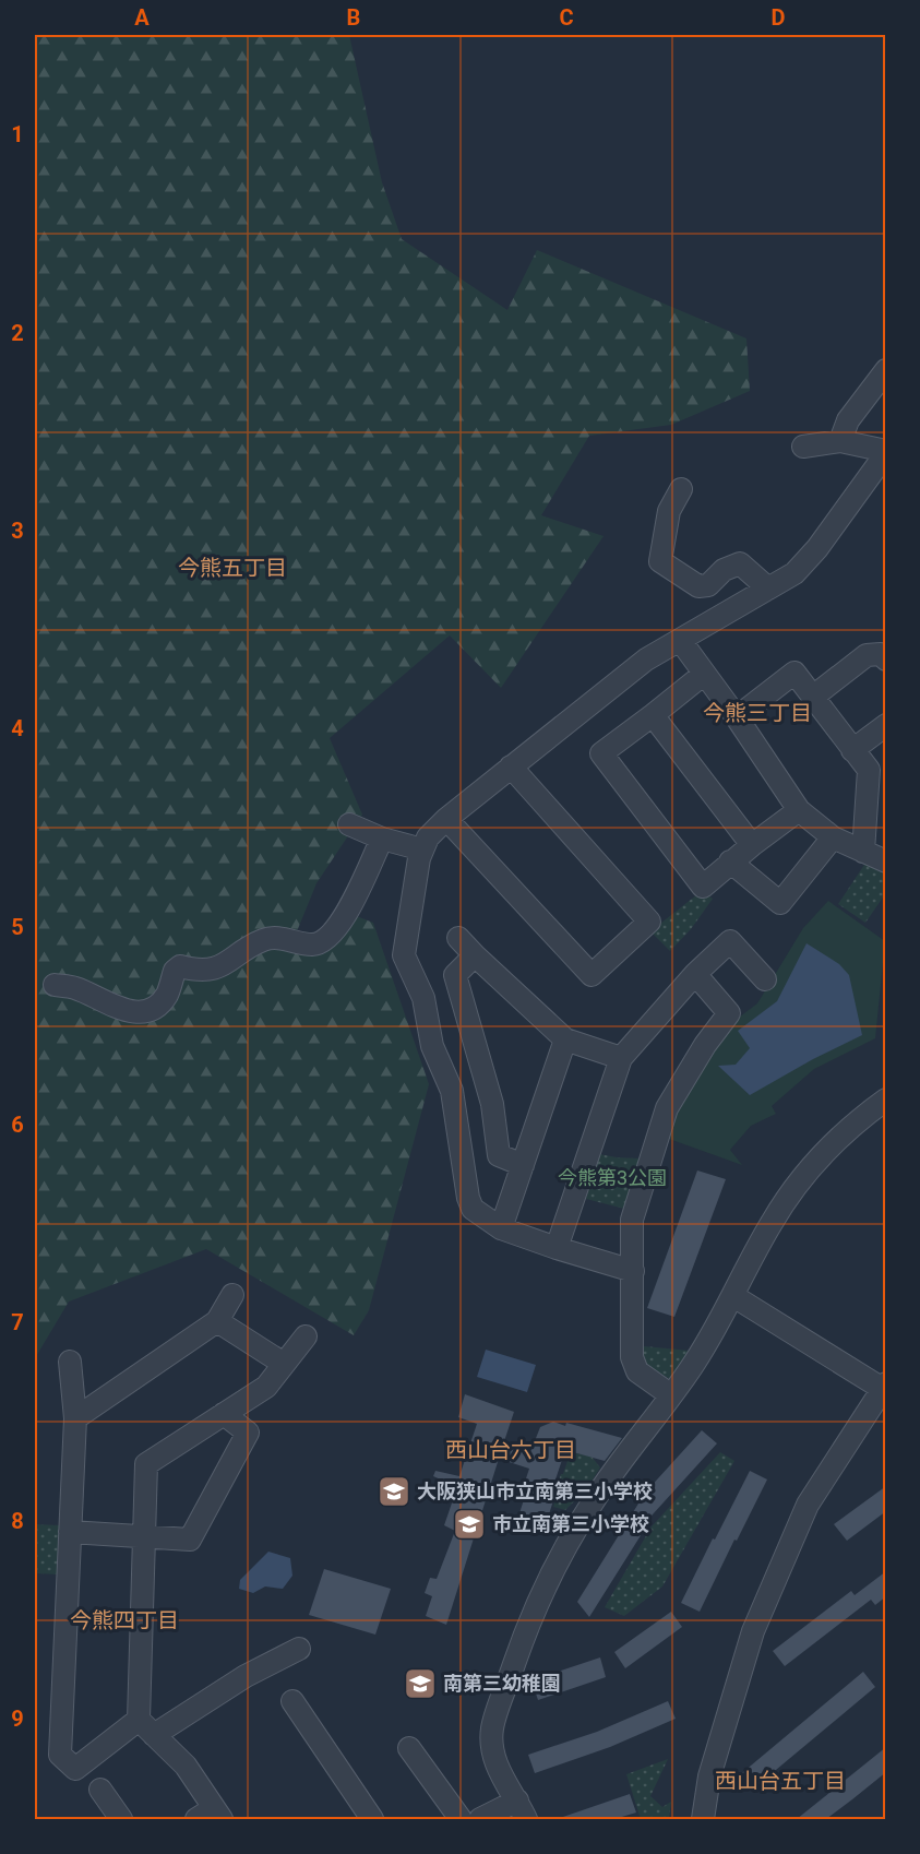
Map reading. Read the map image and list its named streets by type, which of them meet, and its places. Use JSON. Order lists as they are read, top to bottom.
{
  "districts": [
    "今熊五丁目",
    "今熊三丁目",
    "西山台六丁目",
    "今熊四丁目",
    "西山台五丁目"
  ],
  "parks": ["今熊第3公園"],
  "places": {
    "school or university": ["大阪狭山市立南第三小学校", "市立南第三小学校", "南第三幼稚園"]
  },
  "grid": {
    "columns": [
      "A",
      "B",
      "C",
      "D"
    ],
    "rows": [
      "1",
      "2",
      "3",
      "4",
      "5",
      "6",
      "7",
      "8",
      "9"
    ]
  }
}
